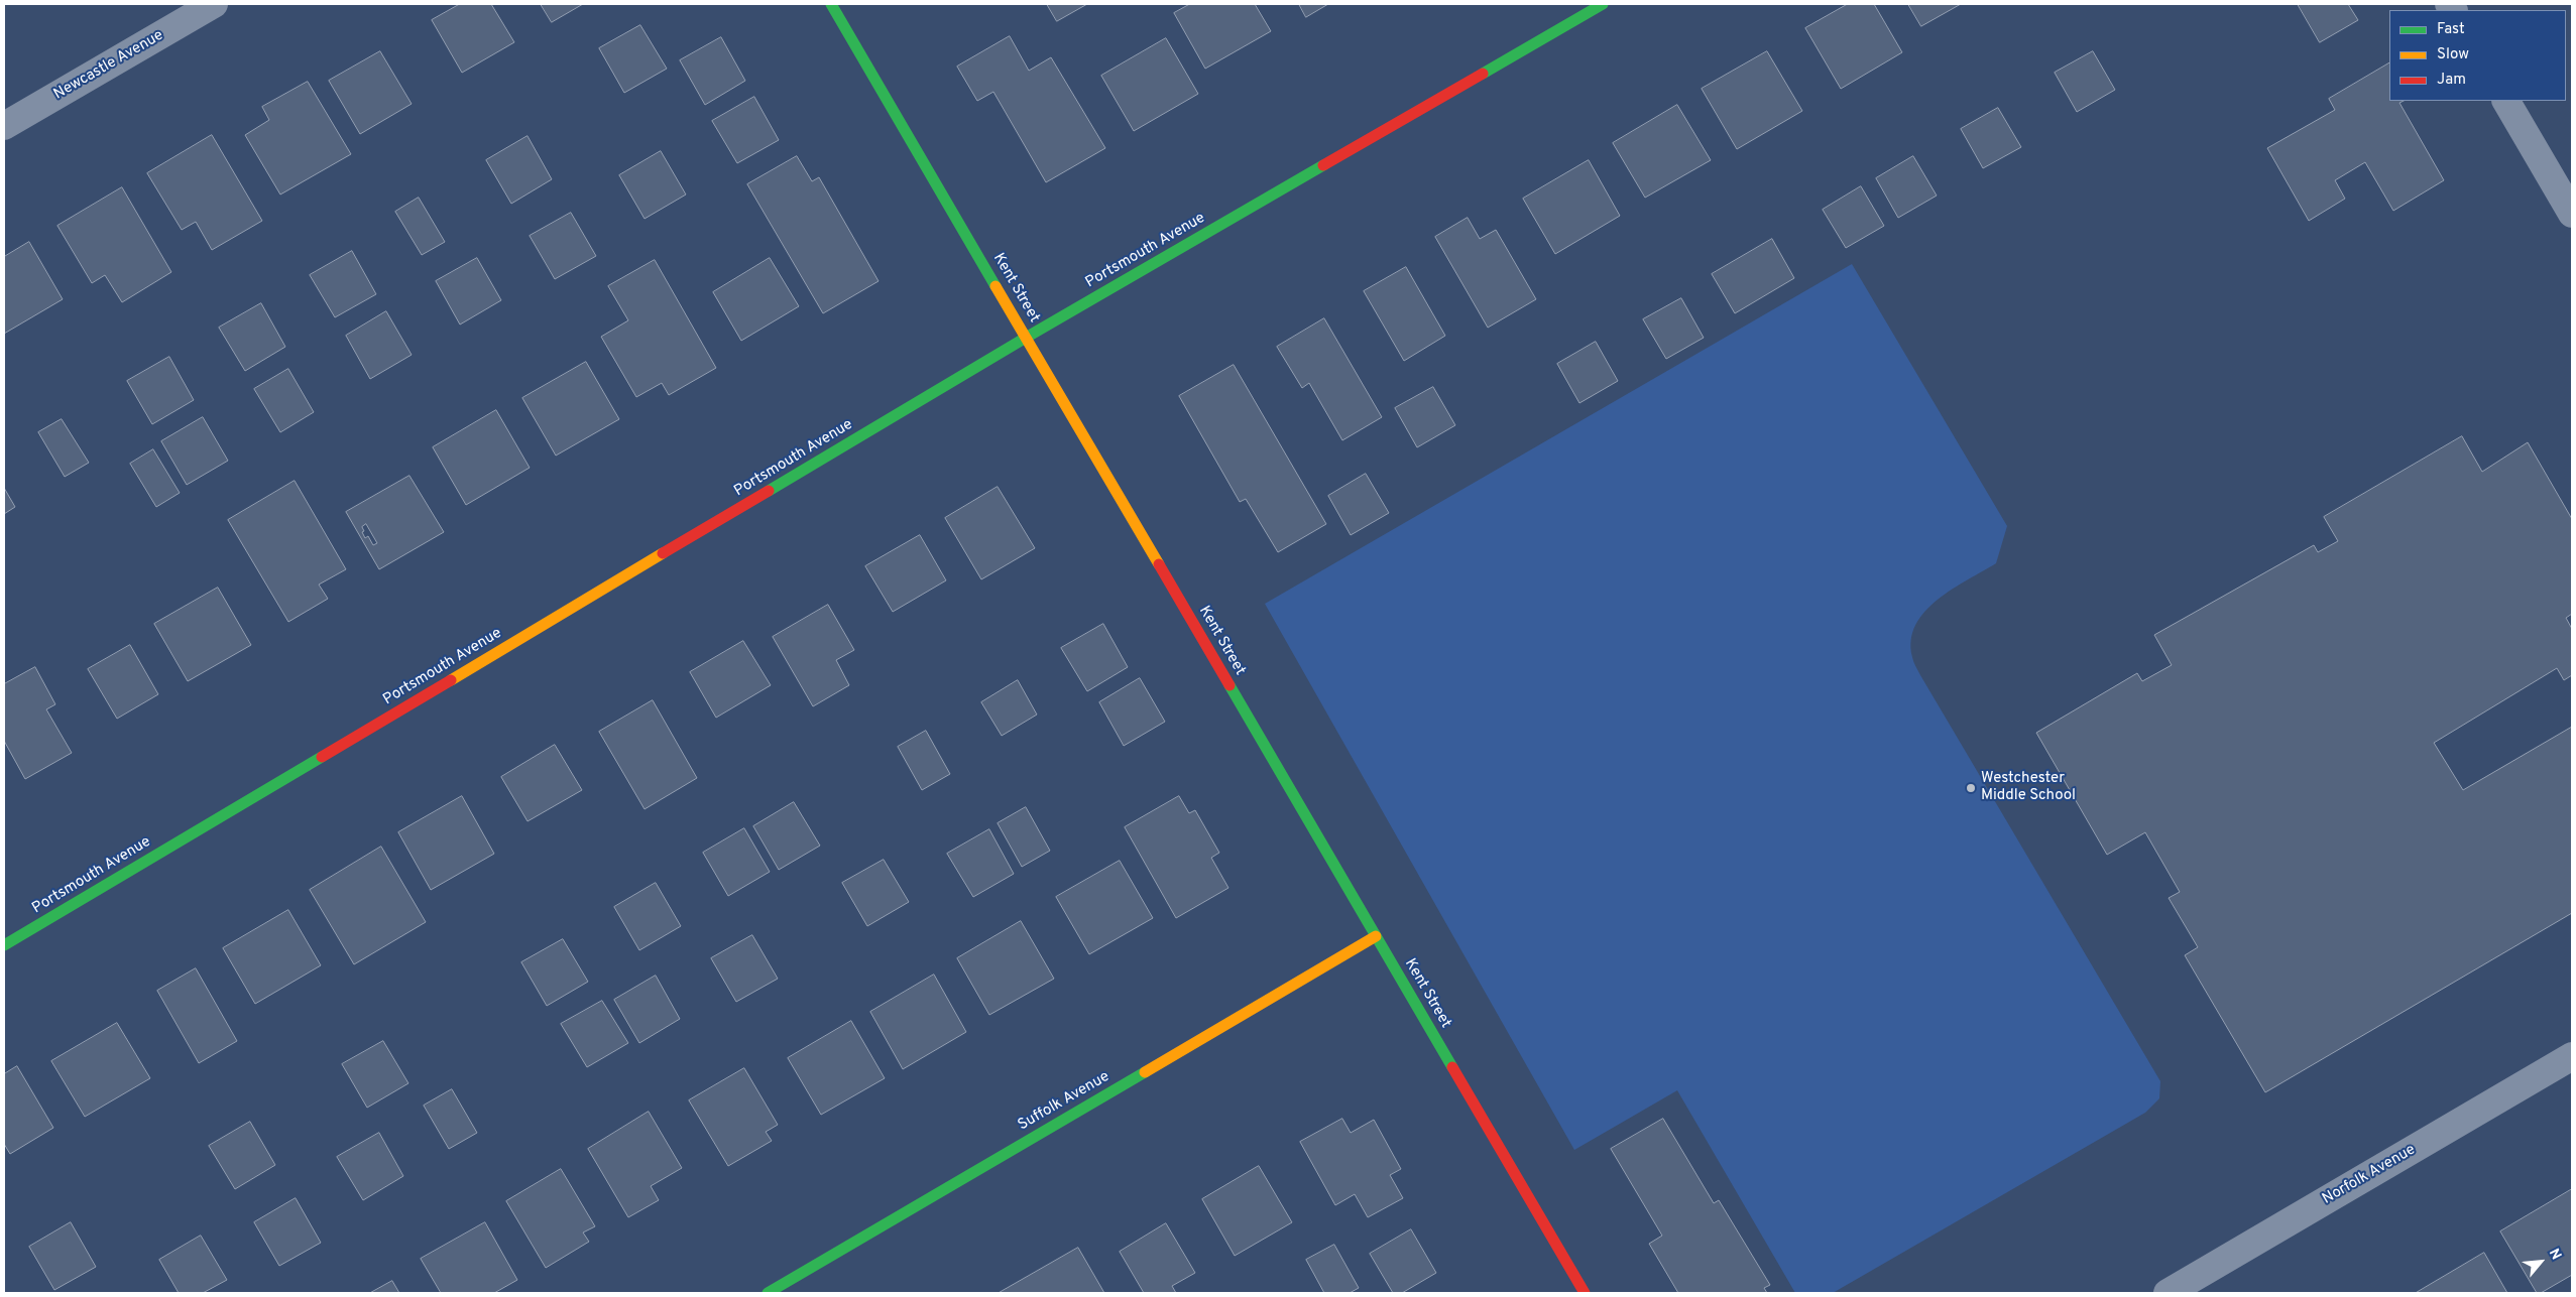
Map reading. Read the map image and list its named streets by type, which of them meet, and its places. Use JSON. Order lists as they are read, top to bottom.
{
  "streets": {
    "street": [
      "Newcastle Avenue",
      "Portsmouth Avenue",
      "Kent Street",
      "Suffolk Avenue",
      "Norfolk Avenue"
    ]
  },
  "crossings": [
    ["Portsmouth Avenue", "Kent Street"],
    ["Kent Street", "Suffolk Avenue"]
  ],
  "places": ["Westchester Middle School"],
  "legend": ["Fast", "Slow", "Jam"],
  "north": "top right"
}
